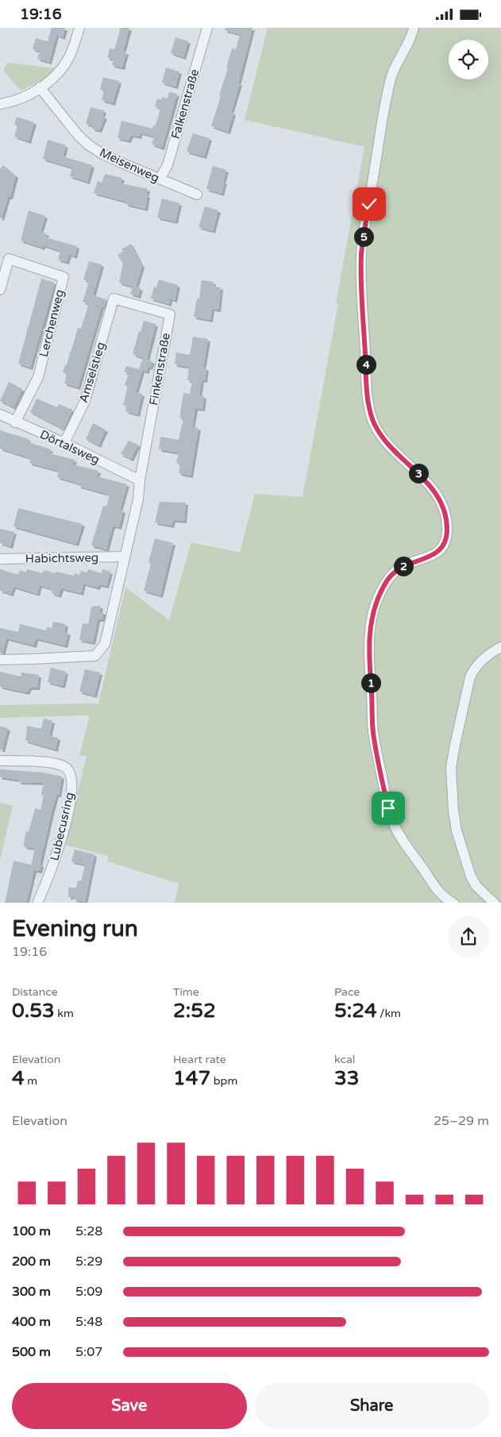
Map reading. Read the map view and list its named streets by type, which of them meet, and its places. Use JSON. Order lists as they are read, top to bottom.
{
  "streets": {
    "street": [
      "Falkenstraße",
      "Meisenweg",
      "Lerchenweg",
      "Finkenstraße",
      "Amselstieg",
      "Dörtalsweg",
      "Habichtsweg",
      "Lubecusring"
    ]
  },
  "crossings": [
    ["Falkenstraße", "Meisenweg"],
    ["Lerchenweg", "Dörtalsweg"],
    ["Finkenstraße", "Amselstieg"],
    ["Finkenstraße", "Dörtalsweg"],
    ["Amselstieg", "Dörtalsweg"]
  ],
  "page": {
    "status": "19:16",
    "pins": [
      "5",
      "4",
      "3",
      "2",
      "1"
    ],
    "heading": ["Evening run", "19:16"],
    "stats": [
      ["Distance", "0.53 km"],
      ["Time", "2:52"],
      ["Pace", "5:24 /km"],
      ["Elevation", "4 m"],
      ["Heart rate", "147 bpm"],
      ["kcal", "33"]
    ],
    "chart": ["Elevation", "25–29 m"],
    "list": [
      {
        "name": "100 m",
        "note": "5:28"
      },
      {
        "name": "200 m",
        "note": "5:29"
      },
      {
        "name": "300 m",
        "note": "5:09"
      },
      {
        "name": "400 m",
        "note": "5:48"
      },
      {
        "name": "500 m",
        "note": "5:07"
      }
    ],
    "buttons": ["Save", "Share"]
  }
}
